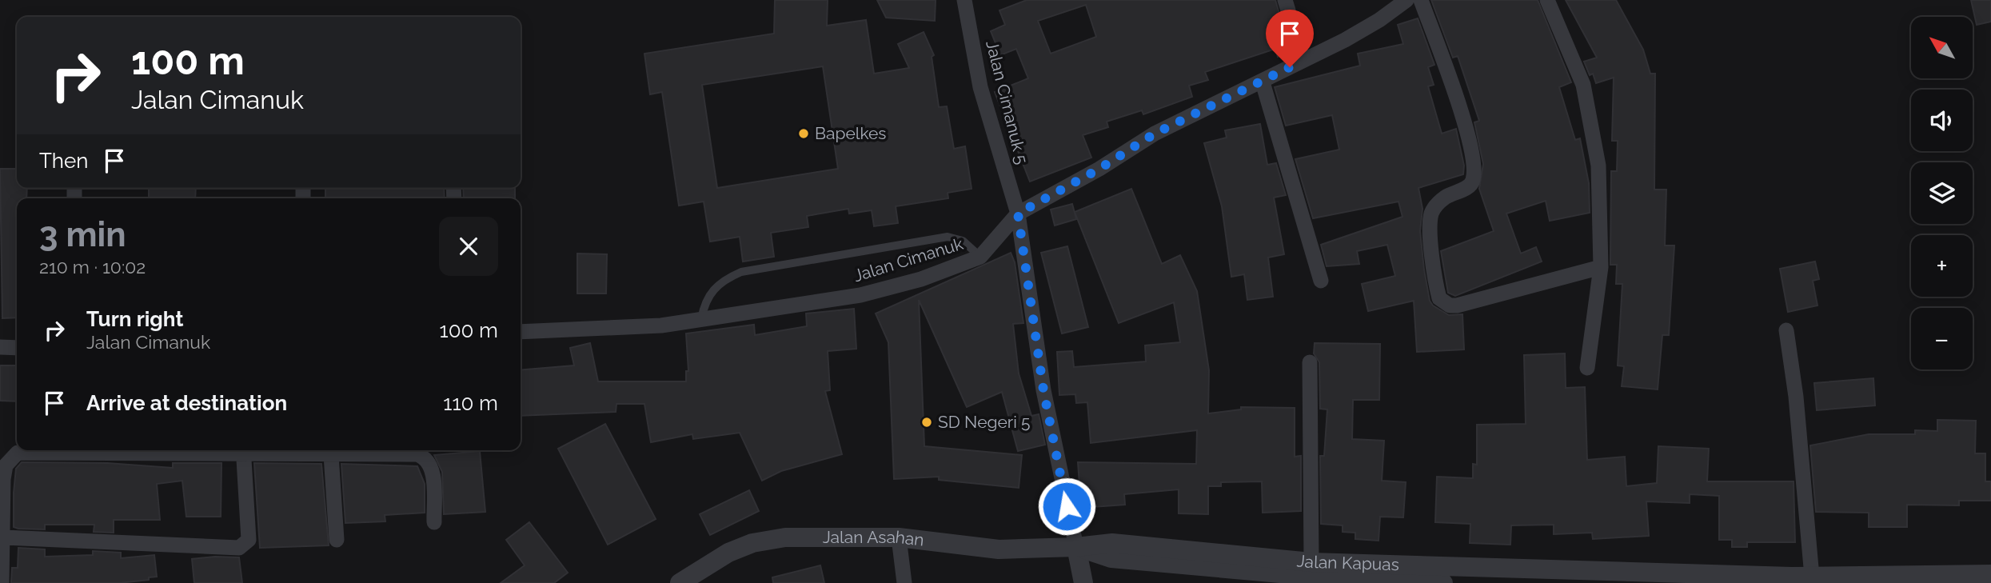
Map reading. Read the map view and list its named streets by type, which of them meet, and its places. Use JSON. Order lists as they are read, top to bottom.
{
  "streets": {
    "street": [
      "Jalan Cimanuk 5",
      "Jalan Cimanuk",
      "Jalan Asahan",
      "Jalan Kapuas"
    ]
  },
  "crossings": [
    ["Jalan Cimanuk 5", "Jalan Cimanuk"],
    ["Jalan Cimanuk 5", "Jalan Asahan"],
    ["Jalan Cimanuk 5", "Jalan Kapuas"],
    ["Jalan Asahan", "Jalan Kapuas"]
  ],
  "places": ["Bapelkes", "SD Negeri 5"],
  "north": "top left",
  "page": {
    "map_buttons": ["+", "−"],
    "turn": ["100 m", "Jalan Cimanuk"],
    "then": "Then",
    "heading": ["3 min", "210 m · 10:02"],
    "list": [
      {
        "name": "Turn right",
        "note": "Jalan Cimanuk",
        "value": "100 m"
      },
      {
        "name": "Arrive at destination",
        "value": "110 m"
      }
    ]
  }
}
